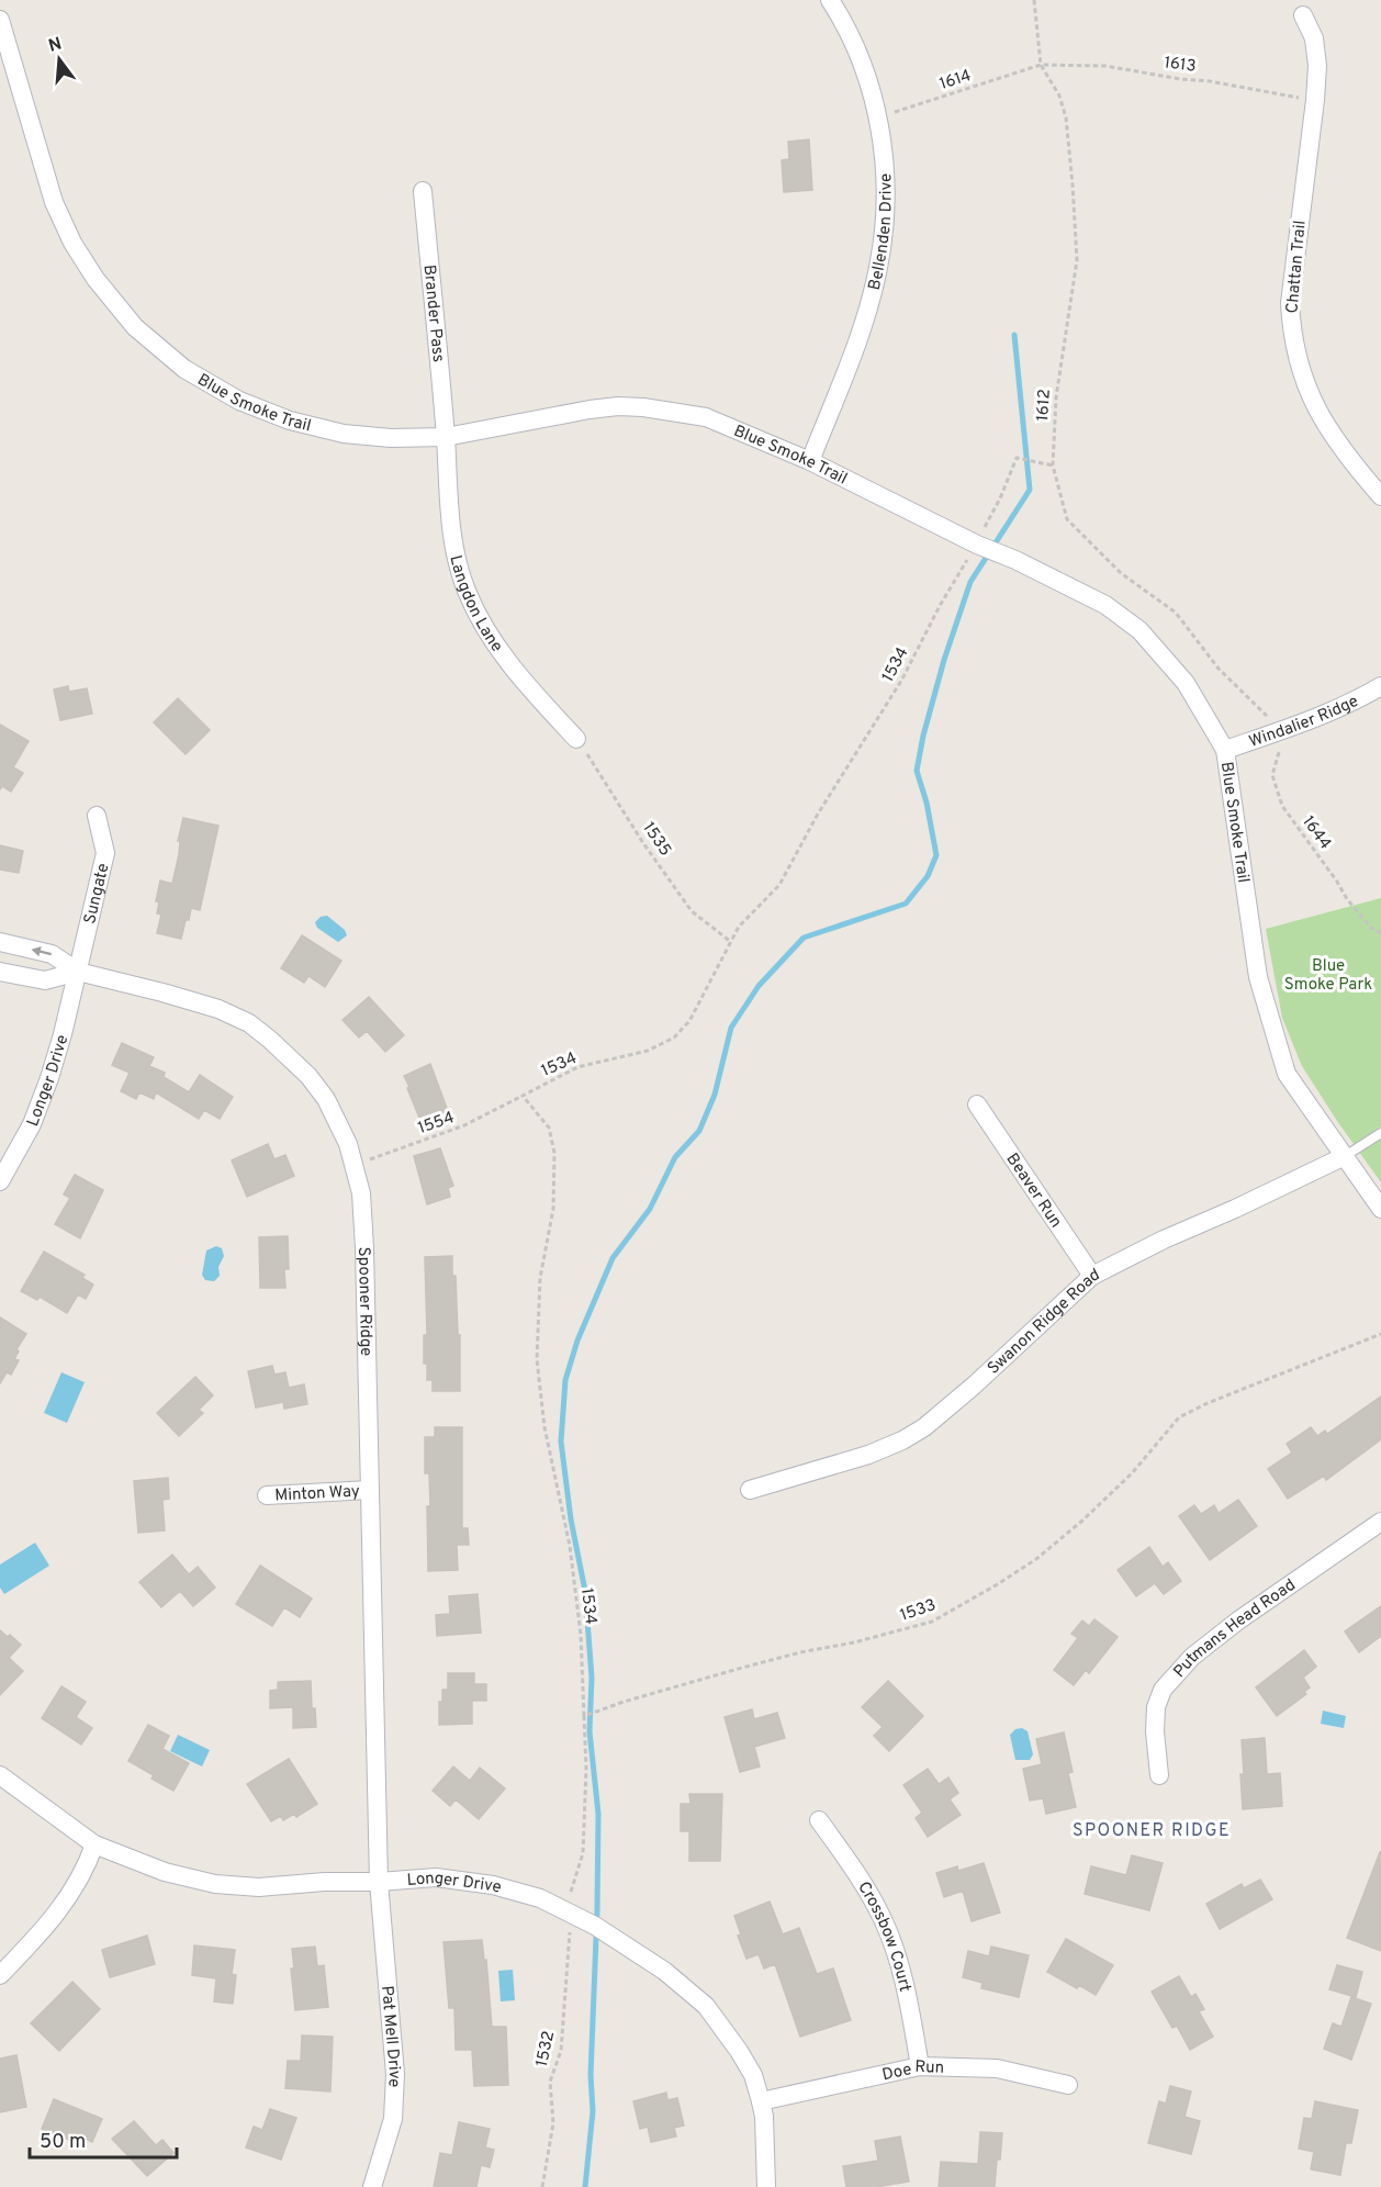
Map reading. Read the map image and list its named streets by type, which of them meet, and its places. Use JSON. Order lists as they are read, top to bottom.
{
  "streets": {
    "street": [
      "Bellenden Drive",
      "Chattan Trail",
      "Brander Pass",
      "Blue Smoke Trail",
      "Langdon Lane",
      "Windalier Ridge",
      "Sungate",
      "Longer Drive",
      "Beaver Run",
      "Spooner Ridge",
      "Swanon Ridge Road",
      "Minton Way",
      "Putmans Head Road",
      "Crossbow Court",
      "Pat Mell Drive",
      "Doe Run"
    ],
    "path": [
      "1613",
      "1614",
      "1612",
      "1534",
      "1644",
      "1535",
      "1554",
      "1533",
      "1532"
    ]
  },
  "crossings": [
    ["1613", "1614"],
    ["1613", "Chattan Trail"],
    ["1613", "1612"],
    ["1614", "Bellenden Drive"],
    ["1614", "1612"],
    ["Bellenden Drive", "Blue Smoke Trail"],
    ["Brander Pass", "Blue Smoke Trail"],
    ["Brander Pass", "Langdon Lane"],
    ["Blue Smoke Trail", "Langdon Lane"],
    ["Blue Smoke Trail", "1534"],
    ["Blue Smoke Trail", "Windalier Ridge"],
    ["Blue Smoke Trail", "Swanon Ridge Road"],
    ["1612", "1534"],
    ["1612", "Windalier Ridge"],
    ["1612", "1644"],
    ["Langdon Lane", "1535"],
    ["1534", "1535"],
    ["1534", "1554"],
    ["1534", "1533"],
    ["Windalier Ridge", "1644"],
    ["Sungate", "Longer Drive"],
    ["Sungate", "Spooner Ridge"],
    ["Longer Drive", "Spooner Ridge"],
    ["Longer Drive", "Pat Mell Drive"],
    ["Longer Drive", "1532"],
    ["Longer Drive", "Doe Run"],
    ["1554", "Spooner Ridge"],
    ["Beaver Run", "Swanon Ridge Road"],
    ["Spooner Ridge", "Minton Way"],
    ["Spooner Ridge", "Pat Mell Drive"],
    ["Crossbow Court", "Doe Run"]
  ],
  "districts": ["SPOONER RIDGE"],
  "parks": ["Blue Smoke Park"],
  "scale_bar": "50 m",
  "north": "top"
}
